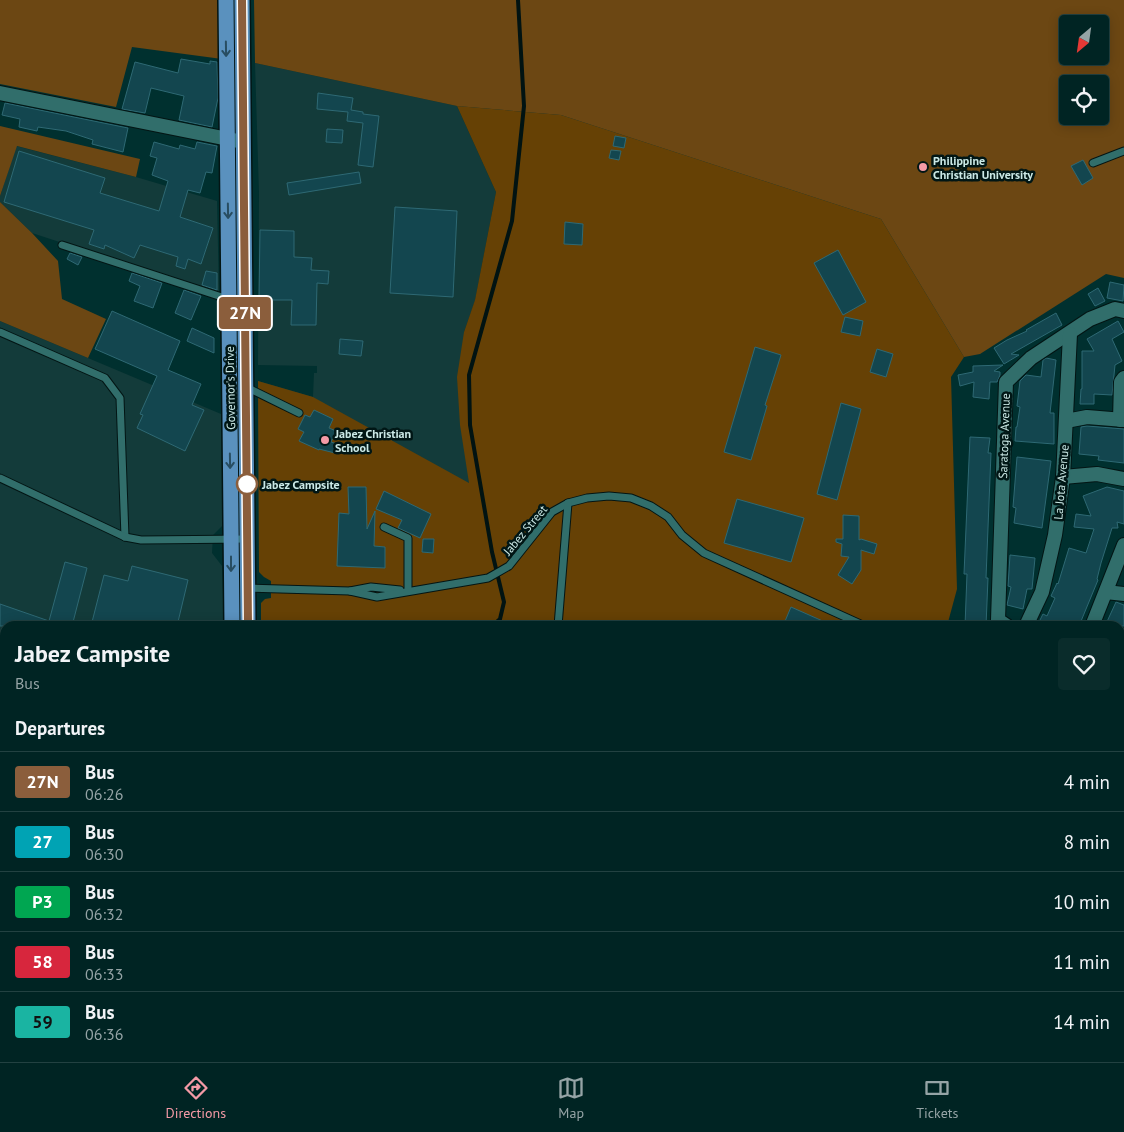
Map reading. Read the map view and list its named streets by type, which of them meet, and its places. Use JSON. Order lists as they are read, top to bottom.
{
  "streets": {
    "highway": ["Governor's Drive"],
    "street": ["Saratoga Avenue", "La Jota Avenue"],
    "lane": ["Jabez Street"]
  },
  "crossings": [
    ["Governor's Drive", "Jabez Street"],
    ["Saratoga Avenue", "La Jota Avenue"]
  ],
  "places": ["Philippine Christian University", "Jabez Christian School", "Jabez Campsite"],
  "lines": ["bus line 27N"],
  "north": "bottom left",
  "page": {
    "on_map": "27N",
    "heading": [
      ["Jabez Campsite", "Bus"],
      "Departures"
    ],
    "list": [
      {
        "mark": "27N",
        "name": "Bus",
        "note": "06:26",
        "value": "4 min"
      },
      {
        "mark": "27",
        "name": "Bus",
        "note": "06:30",
        "value": "8 min"
      },
      {
        "mark": "P3",
        "name": "Bus",
        "note": "06:32",
        "value": "10 min"
      },
      {
        "mark": "58",
        "name": "Bus",
        "note": "06:33",
        "value": "11 min"
      },
      {
        "mark": "59",
        "name": "Bus",
        "note": "06:36",
        "value": "14 min"
      }
    ],
    "tabs": ["Directions", "Map", "Tickets"]
  }
}
